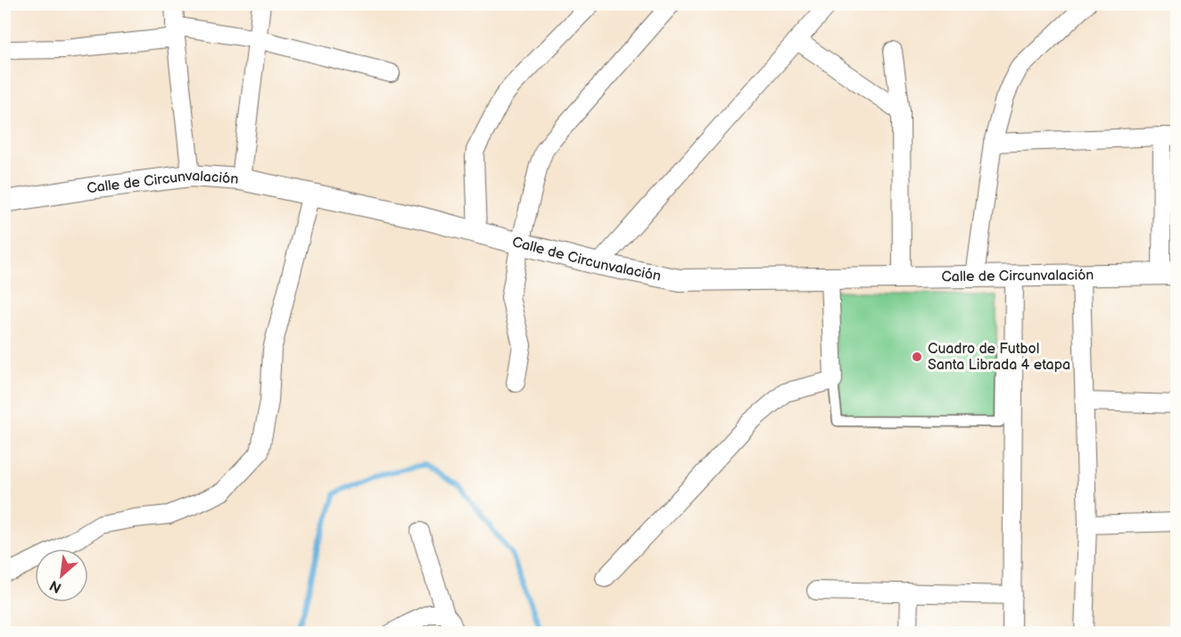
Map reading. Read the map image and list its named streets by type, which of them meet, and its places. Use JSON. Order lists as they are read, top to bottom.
{
  "streets": {
    "street": ["Calle de Circunvalación"]
  },
  "places": ["Cuadro de Futbol Santa Librada 4 etapa"],
  "north": "bottom left"
}
